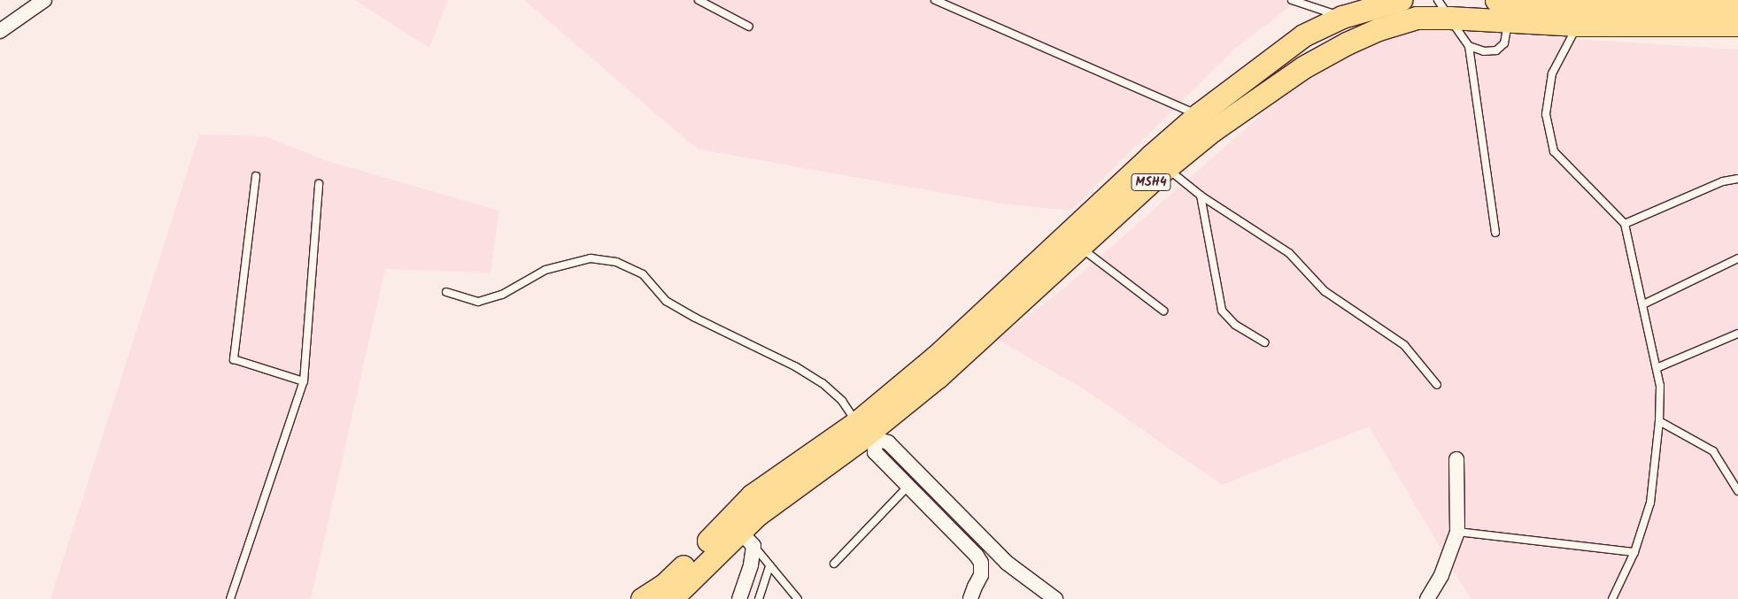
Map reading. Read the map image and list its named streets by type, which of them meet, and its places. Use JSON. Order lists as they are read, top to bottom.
{
  "streets": {
    "main road": ["MSH4"]
  }
}
